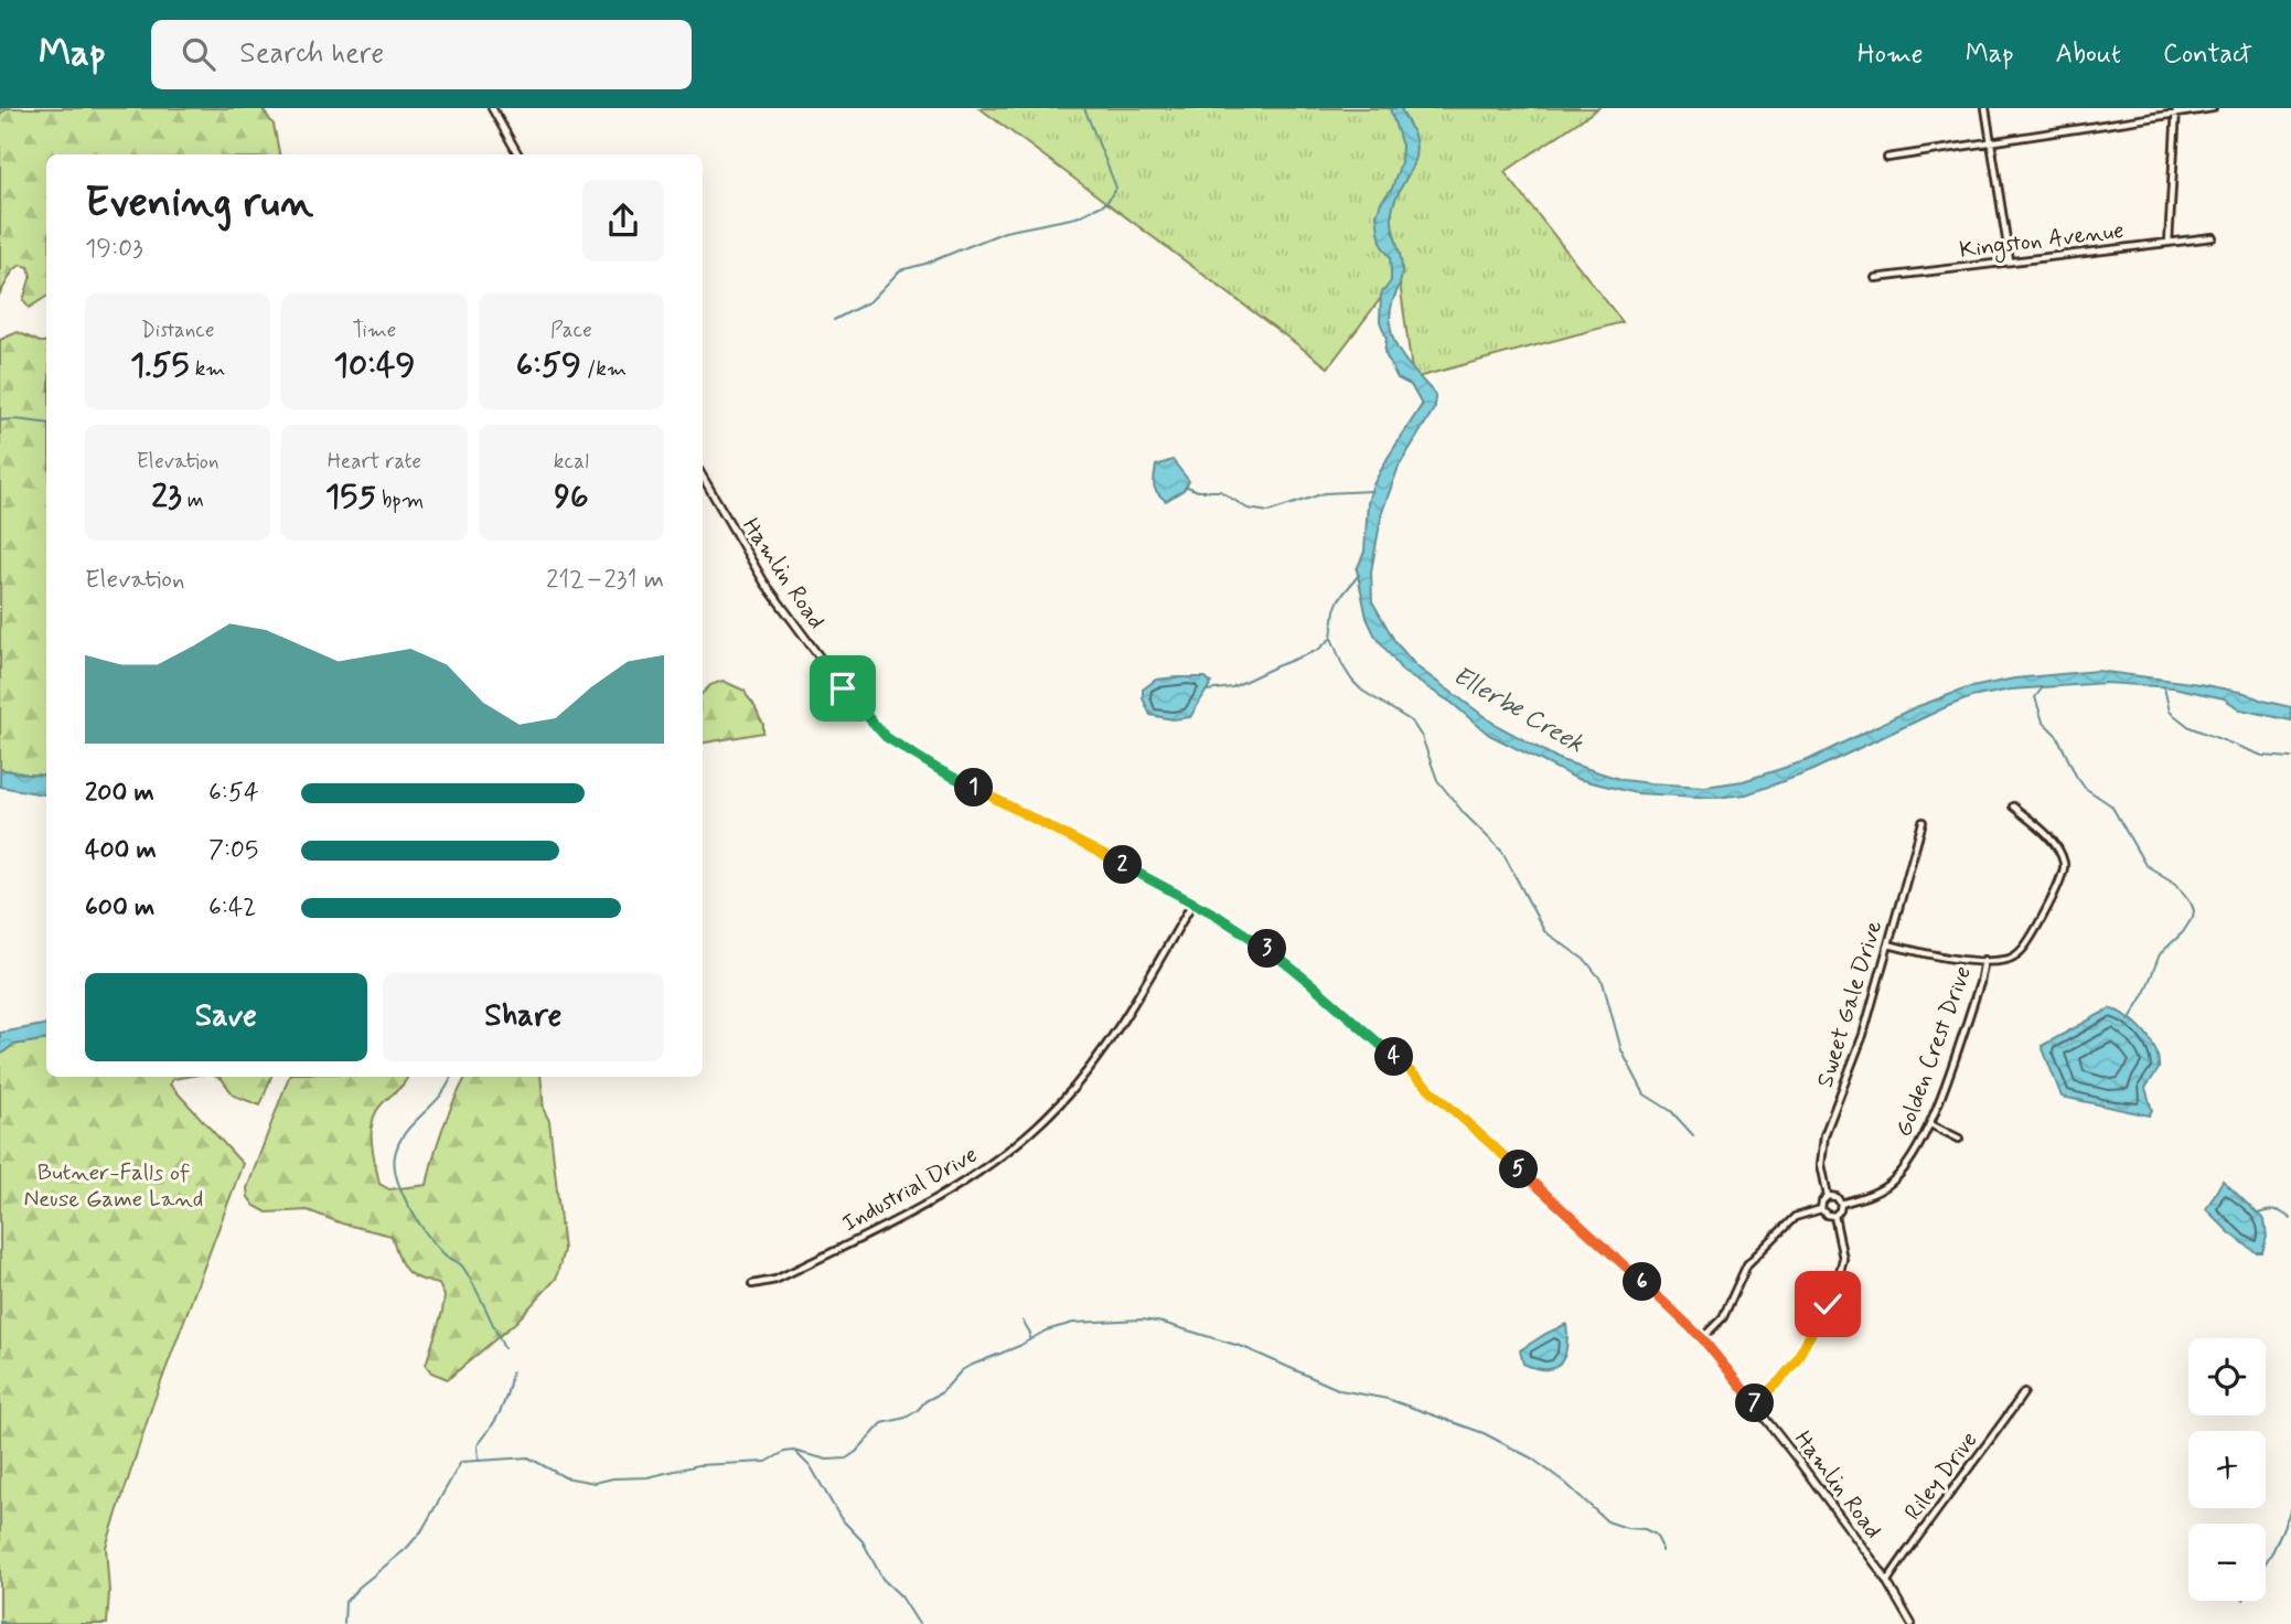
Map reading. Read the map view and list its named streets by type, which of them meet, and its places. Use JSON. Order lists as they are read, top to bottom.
{
  "streets": {
    "street": [
      "Kingston Avenue",
      "Hamlin Road",
      "Sweet Gale Drive",
      "Golden Crest Drive",
      "Industrial Drive",
      "Riley Drive"
    ]
  },
  "crossings": [
    ["Hamlin Road", "Industrial Drive"],
    ["Hamlin Road", "Riley Drive"],
    ["Sweet Gale Drive", "Golden Crest Drive"]
  ],
  "water": ["Ellerbe Creek"],
  "parks": ["Butner-Falls of Neuse Game Land"],
  "page": {
    "header": "Map",
    "search": "Search here",
    "nav": [
      "Home",
      "Map",
      "About",
      "Contact"
    ],
    "heading": ["Evening run", "19:03"],
    "stats": [
      ["Distance", "1.55 km"],
      ["Time", "10:49"],
      ["Pace", "6:59 /km"],
      ["Elevation", "23 m"],
      ["Heart rate", "155 bpm"],
      ["kcal", "96"]
    ],
    "chart": ["Elevation", "212–231 m"],
    "list": [
      {
        "name": "200 m",
        "note": "6:54"
      },
      {
        "name": "400 m",
        "note": "7:05"
      },
      {
        "name": "600 m",
        "note": "6:42"
      }
    ],
    "pins": [
      "1",
      "2",
      "3",
      "4",
      "5",
      "6",
      "7"
    ],
    "buttons": ["Save", "Share"],
    "map_buttons": ["+", "−"]
  }
}
